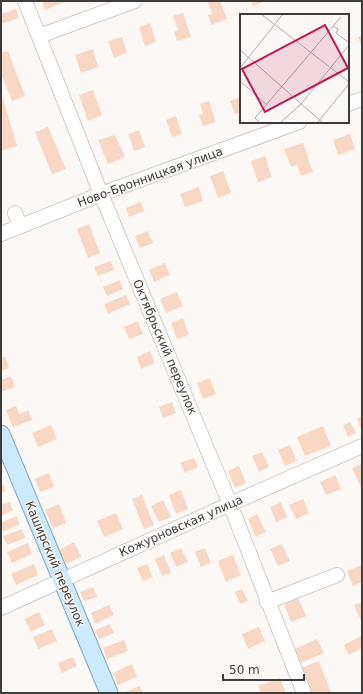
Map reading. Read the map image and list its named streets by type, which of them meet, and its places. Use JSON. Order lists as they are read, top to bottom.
{
  "streets": {
    "main road": ["Каширский переулок"],
    "street": ["Ново-Бронницкая улица", "Октябрьский переулок", "Кожурновская улица"]
  },
  "crossings": [
    ["Ново-Бронницкая улица", "Октябрьский переулок"],
    ["Октябрьский переулок", "Кожурновская улица"],
    ["Кожурновская улица", "Каширский переулок"]
  ],
  "scale_bar": "50 m"
}
